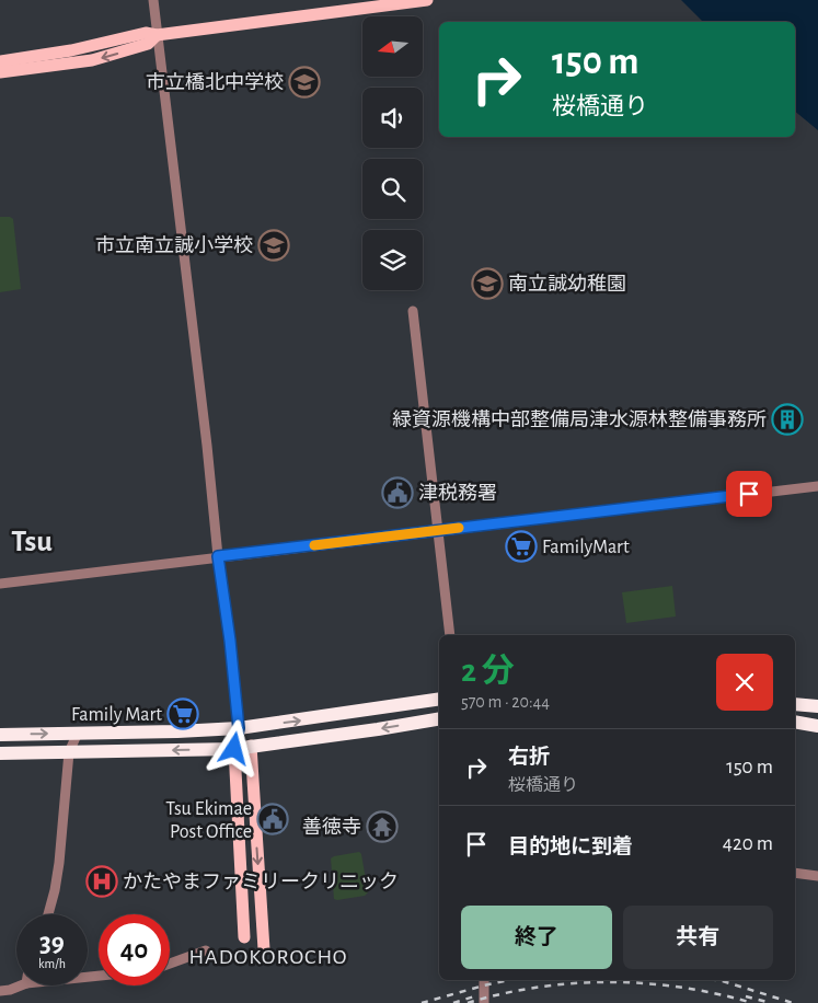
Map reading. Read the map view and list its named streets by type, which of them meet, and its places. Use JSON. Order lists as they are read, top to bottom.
{
  "districts": ["Tsu", "HADOKOROCHO"],
  "places": {
    "school or university": ["市立橋北中学校", "市立南立誠小学校", "南立誠幼稚園"],
    "building": ["緑資源機構中部整備局津水源林整備事務所"],
    "public building": ["津税務署", "Tsu Ekimae Post Office"],
    "supermarket": ["FamilyMart", "Family Mart"],
    "temple": ["善徳寺"],
    "hospital": ["かたやまファミリークリニック"]
  },
  "north": "left",
  "page": {
    "turn": ["150 m", "桜橋通り"],
    "heading": ["2 分", "570 m · 20:44"],
    "list": [
      {
        "name": "右折",
        "note": "桜橋通り",
        "value": "150 m"
      },
      {
        "name": "目的地に到着",
        "value": "420 m"
      }
    ],
    "buttons": ["終了", "共有"],
    "speed": "39 km/h",
    "limit": "40"
  }
}
